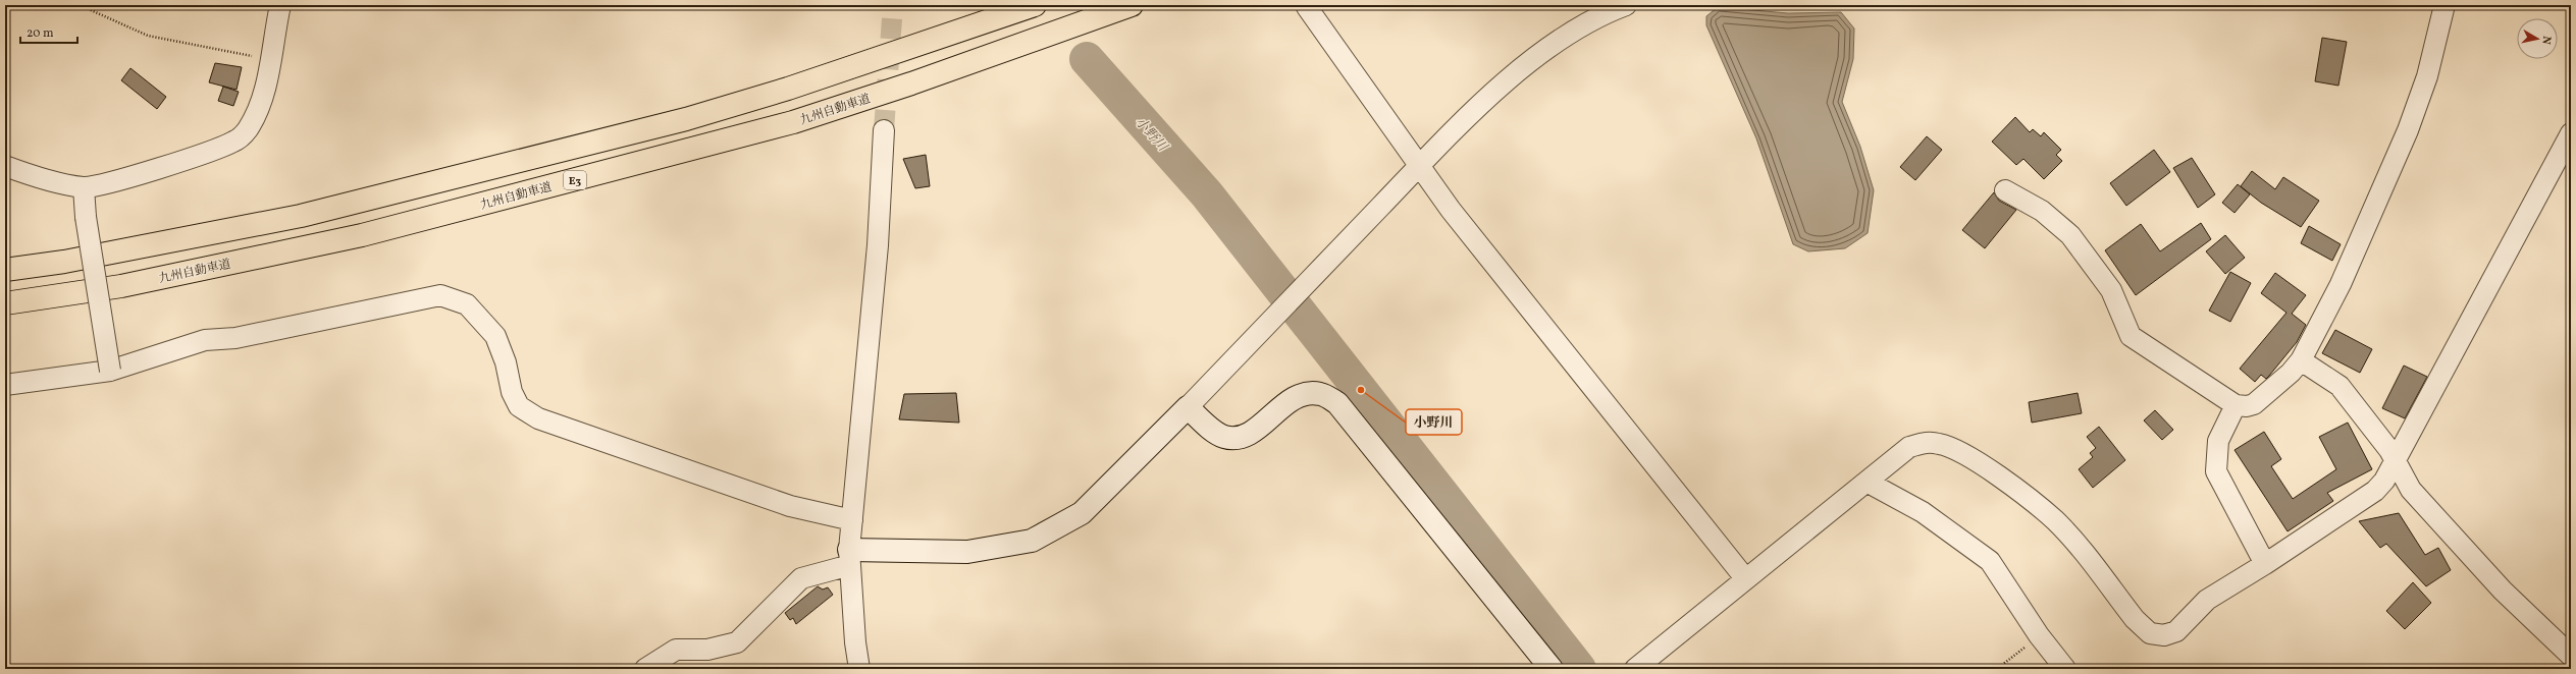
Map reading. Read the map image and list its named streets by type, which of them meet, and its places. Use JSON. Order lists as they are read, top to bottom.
{
  "streets": {
    "highway": ["九州自動車道", "E3"]
  },
  "water": ["小野川"],
  "places": ["小野川"],
  "scale_bar": "20 m",
  "north": "right"
}
